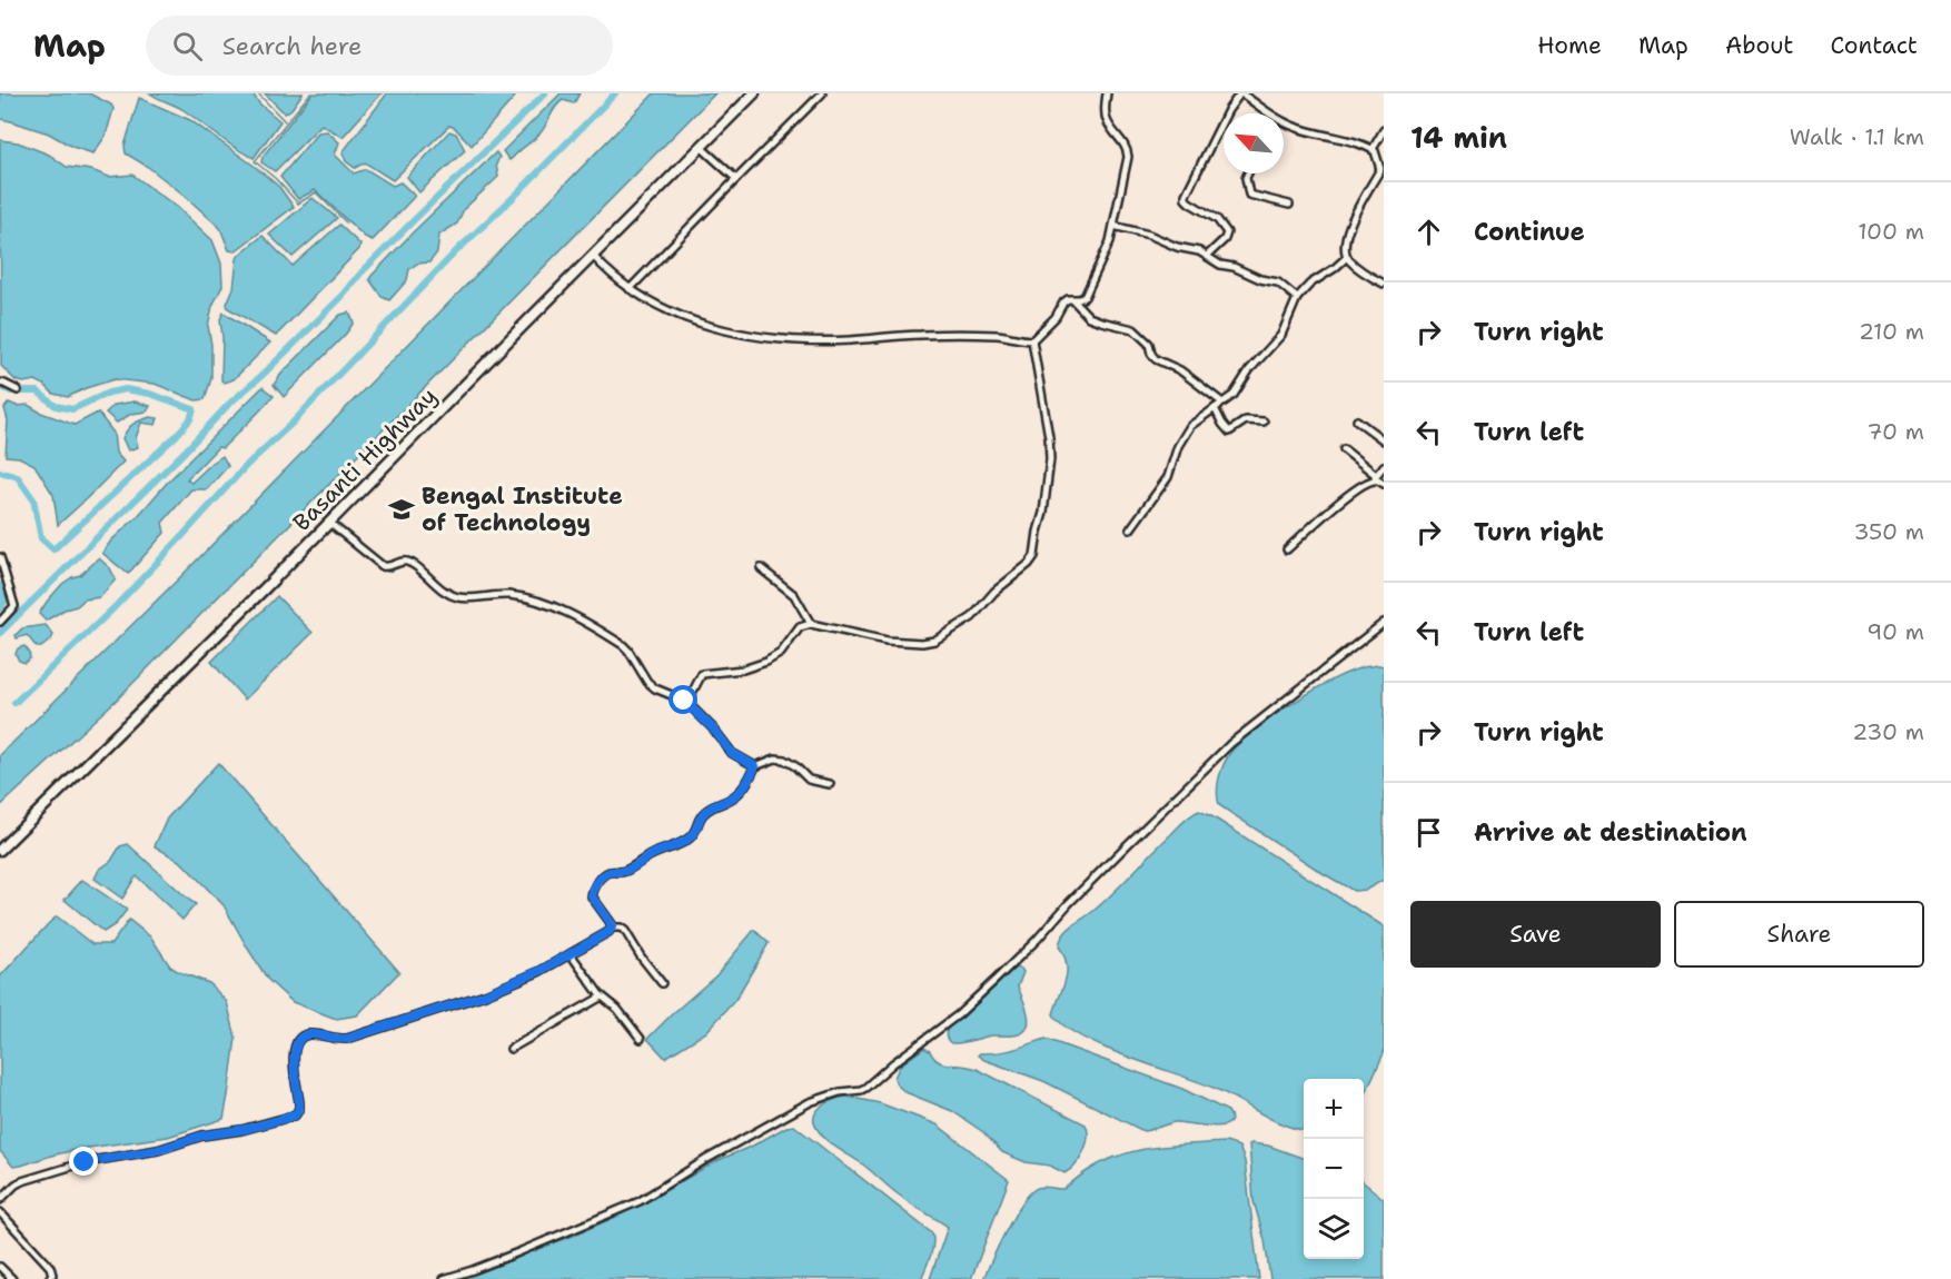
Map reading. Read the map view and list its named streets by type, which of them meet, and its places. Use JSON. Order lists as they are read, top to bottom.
{
  "streets": {
    "main road": ["Basanti Highway"]
  },
  "places": {
    "school or university": ["Bengal Institute of Technology"]
  },
  "north": "top left",
  "page": {
    "header": "Map",
    "search": "Search here",
    "nav": [
      "Home",
      "Map",
      "About",
      "Contact"
    ],
    "heading": ["14 min", "Walk · 1.1 km"],
    "list": [
      ["Continue", "100 m"],
      ["Turn right", "210 m"],
      ["Turn left", "70 m"],
      ["Turn right", "350 m"],
      ["Turn left", "90 m"],
      ["Turn right", "230 m"],
      "Arrive at destination"
    ],
    "buttons": ["Save", "Share"],
    "map_buttons": ["+", "−"]
  }
}
